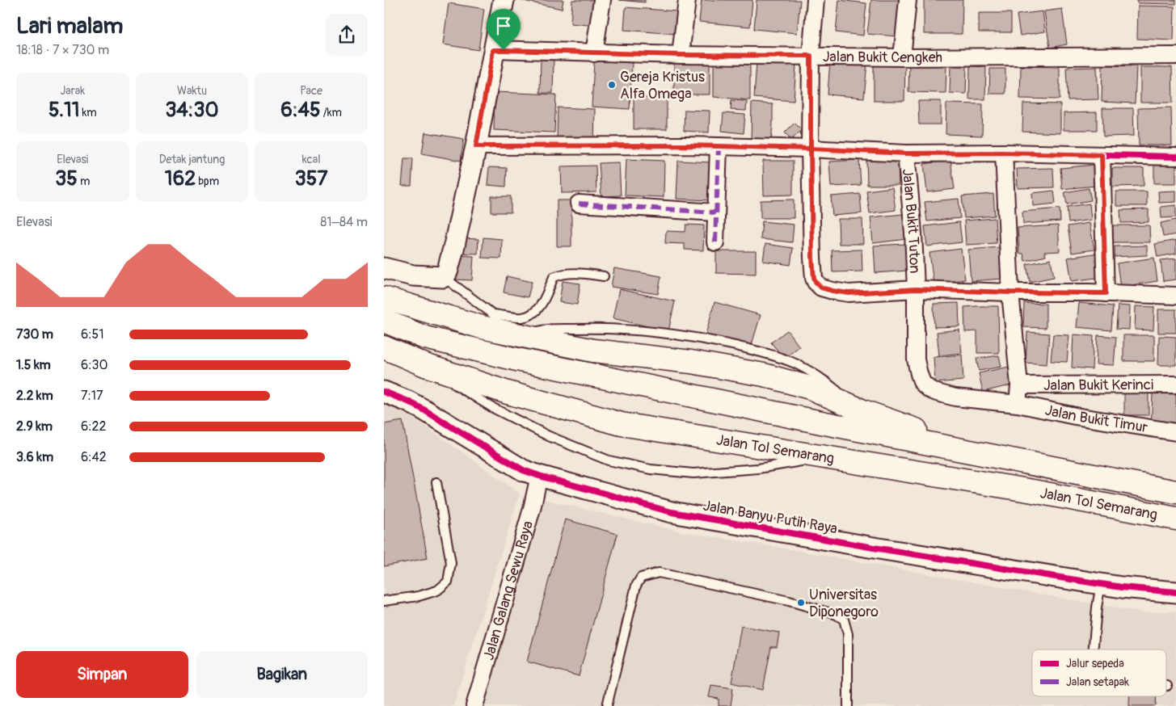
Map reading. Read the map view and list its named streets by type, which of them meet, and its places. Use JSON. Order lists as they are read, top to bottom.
{
  "streets": {
    "highway": ["Jalan Tol Semarang"],
    "street": [
      "Jalan Bukit Cengkeh",
      "Jalan Bukit Tuton",
      "Jalan Bukit Kerinci",
      "Jalan Bukit Timur",
      "Jalan Banyu Putih Raya",
      "Jalan Galang Sewu Raya"
    ]
  },
  "crossings": [
    ["Jalan Bukit Tuton", "Jalan Bukit Timur"],
    ["Jalan Banyu Putih Raya", "Jalan Galang Sewu Raya"]
  ],
  "places": ["Gereja Kristus Alfa Omega", "Universitas Diponegoro"],
  "legend": ["Jalur sepeda", "Jalan setapak"],
  "page": {
    "heading": ["Lari malam", "18:18 · 7 × 730 m"],
    "stats": [
      ["Jarak", "5.11 km"],
      ["Waktu", "34:30"],
      ["Pace", "6:45 /km"],
      ["Elevasi", "35 m"],
      ["Detak jantung", "162 bpm"],
      ["kcal", "357"]
    ],
    "chart": ["Elevasi", "81–84 m"],
    "list": [
      {
        "name": "730 m",
        "note": "6:51"
      },
      {
        "name": "1.5 km",
        "note": "6:30"
      },
      {
        "name": "2.2 km",
        "note": "7:17"
      },
      {
        "name": "2.9 km",
        "note": "6:22"
      },
      {
        "name": "3.6 km",
        "note": "6:42"
      }
    ],
    "buttons": ["Simpan", "Bagikan"]
  }
}
